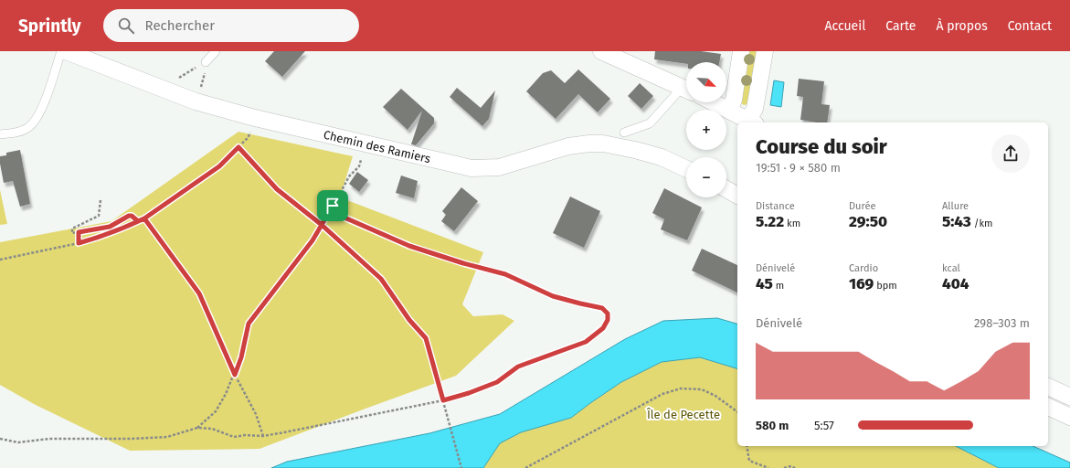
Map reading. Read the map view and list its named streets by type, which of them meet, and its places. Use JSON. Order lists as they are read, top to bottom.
{
  "streets": {
    "street": ["Chemin des Ramiers"]
  },
  "parks": ["Île de Pecette"],
  "north": "bottom right",
  "page": {
    "header": "Sprintly",
    "search": "Rechercher",
    "nav": [
      "Accueil",
      "Carte",
      "À propos",
      "Contact"
    ],
    "map_buttons": ["+", "−"],
    "heading": ["Course du soir", "19:51 · 9 × 580 m"],
    "stats": [
      ["Distance", "5.22 km"],
      ["Durée", "29:50"],
      ["Allure", "5:43 /km"],
      ["Dénivelé", "45 m"],
      ["Cardio", "169 bpm"],
      ["kcal", "404"]
    ],
    "chart": ["Dénivelé", "298–303 m"],
    "list": [
      {
        "name": "580 m",
        "note": "5:57"
      }
    ]
  }
}
